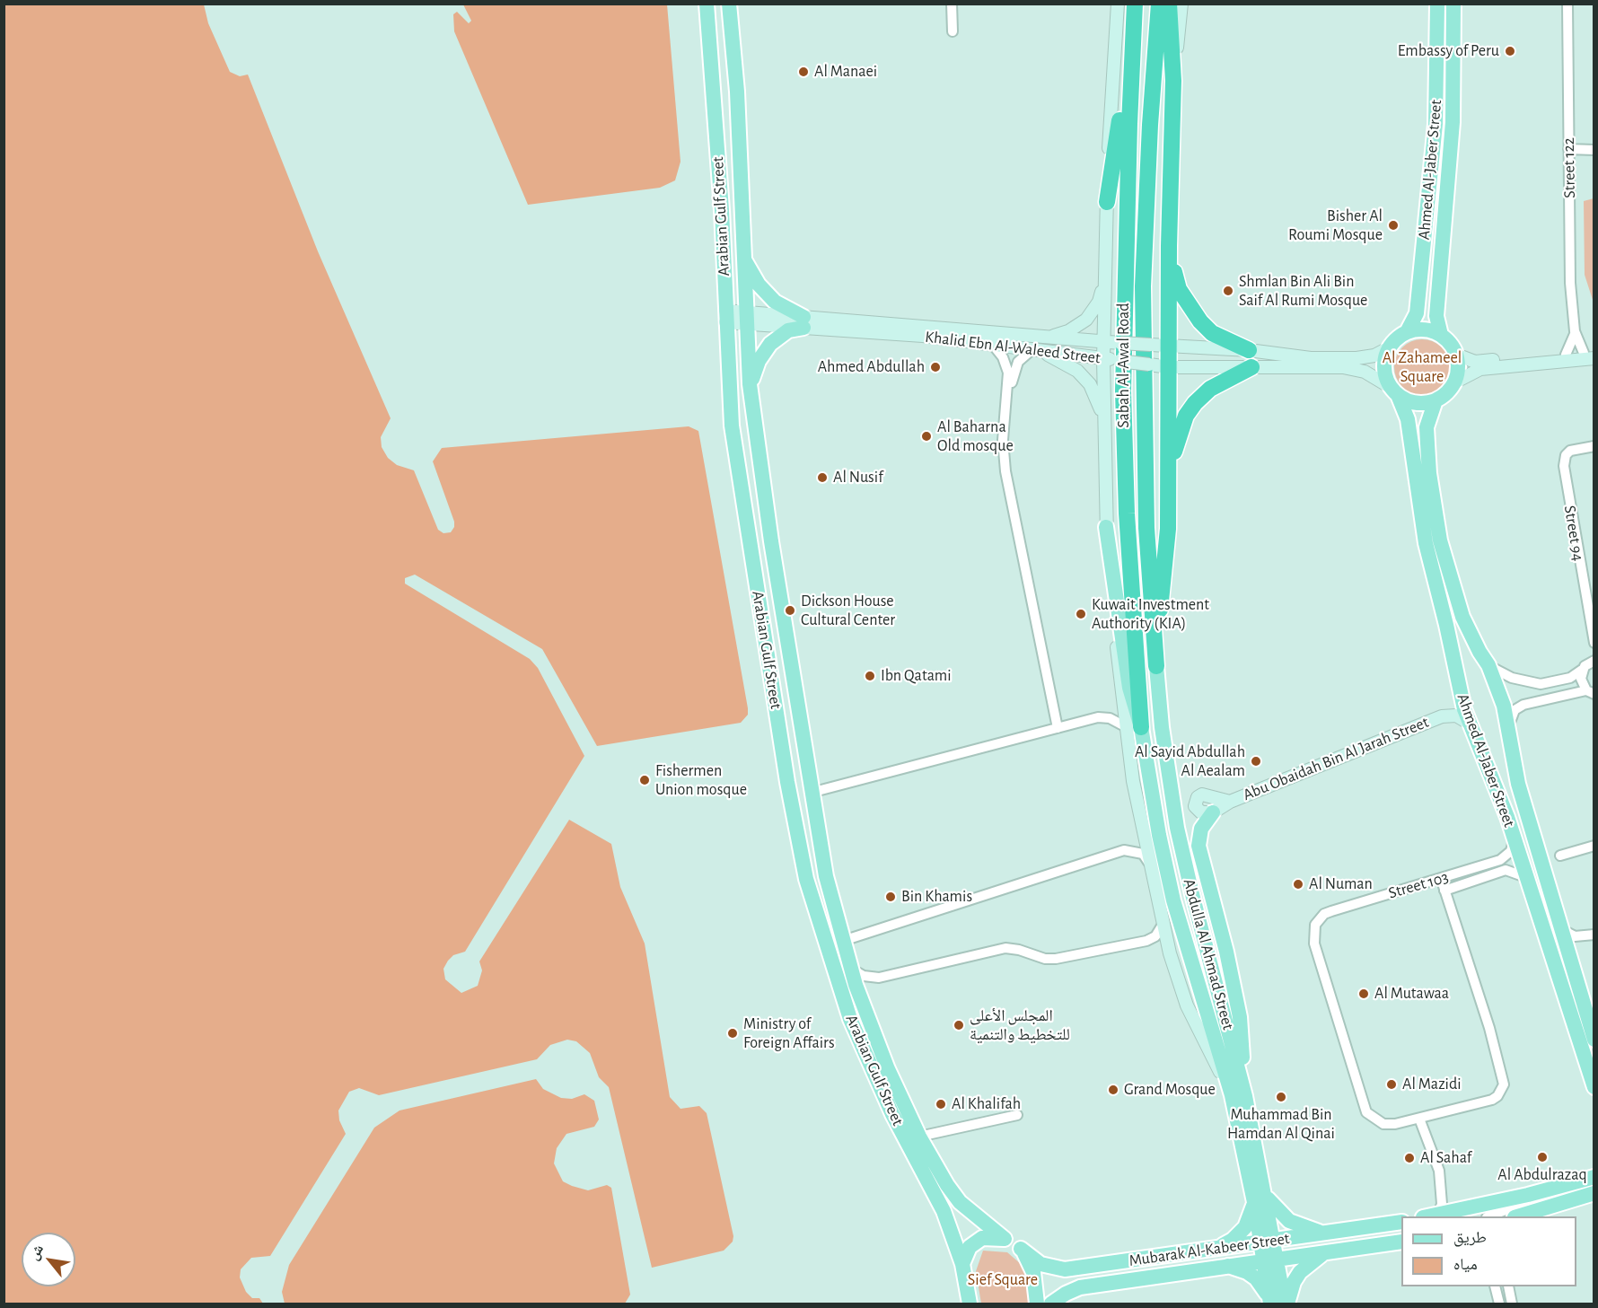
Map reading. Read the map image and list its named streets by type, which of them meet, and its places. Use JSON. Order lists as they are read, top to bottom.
{
  "streets": {
    "highway": ["Sabah Al-Awal Road"],
    "main road": [
      "Ahmed Al-Jaber Street",
      "Arabian Gulf Street",
      "Khalid Ebn Al-Waleed Street",
      "Abu Obaidah Bin Al Jarah Street",
      "Abdulla Al Ahmad Street",
      "Mubarak Al-Kabeer Street"
    ],
    "street": ["Street 122", "Street 94", "Street 103"]
  },
  "crossings": [
    ["Ahmed Al-Jaber Street", "Khalid Ebn Al-Waleed Street"],
    ["Ahmed Al-Jaber Street", "Abu Obaidah Bin Al Jarah Street"],
    ["Ahmed Al-Jaber Street", "Street 103"],
    ["Arabian Gulf Street", "Khalid Ebn Al-Waleed Street"],
    ["Arabian Gulf Street", "Mubarak Al-Kabeer Street"],
    ["Khalid Ebn Al-Waleed Street", "Sabah Al-Awal Road"],
    ["Sabah Al-Awal Road", "Abdulla Al Ahmad Street"],
    ["Abdulla Al Ahmad Street", "Mubarak Al-Kabeer Street"]
  ],
  "parks": ["Al Zahameel Square", "Sief Square"],
  "places": [
    "Embassy of Peru",
    "Al Manaei",
    "Bisher Al Roumi Mosque",
    "Shmlan Bin Ali Bin Saif Al Rumi Mosque",
    "Ahmed Abdullah",
    "Al Baharna Old mosque",
    "Al Nusif",
    "Dickson House Cultural Center",
    "Kuwait Investment Authority (KIA)",
    "Ibn Qatami",
    "Al Sayid Abdullah Al Aealam",
    "Fishermen Union mosque",
    "Al Numan",
    "Bin Khamis",
    "Al Mutawaa",
    "المجلس الأعلى للتخطيط والتنمية",
    "Ministry of Foreign Affairs",
    "Al Mazidi",
    "Grand Mosque",
    "Muhammad Bin Hamdan Al Qinai",
    "Al Khalifah",
    "Al Abdulrazaq",
    "Al Sahaf"
  ],
  "legend": ["طريق", "مياه"],
  "north": "top left"
}
